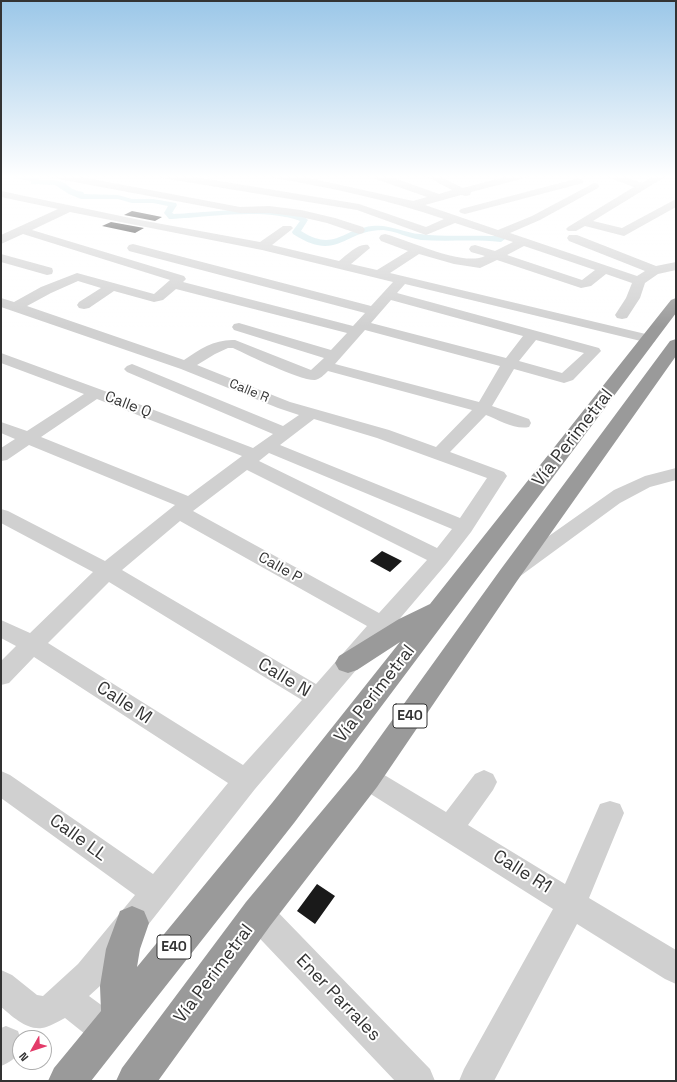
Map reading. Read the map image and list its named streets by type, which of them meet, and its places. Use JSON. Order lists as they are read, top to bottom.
{
  "streets": {
    "highway": ["Vía Perimetral", "E40"],
    "street": [
      "Calle R",
      "Calle Q",
      "Calle P",
      "Calle N",
      "Calle M",
      "Calle LL",
      "Calle R1",
      "Ener Parrales"
    ]
  },
  "crossings": [
    ["Vía Perimetral", "Calle R1"],
    ["Vía Perimetral", "Ener Parrales"],
    ["Calle N", "Calle M"],
    ["Calle N", "Calle LL"]
  ],
  "north": "bottom left"
}
